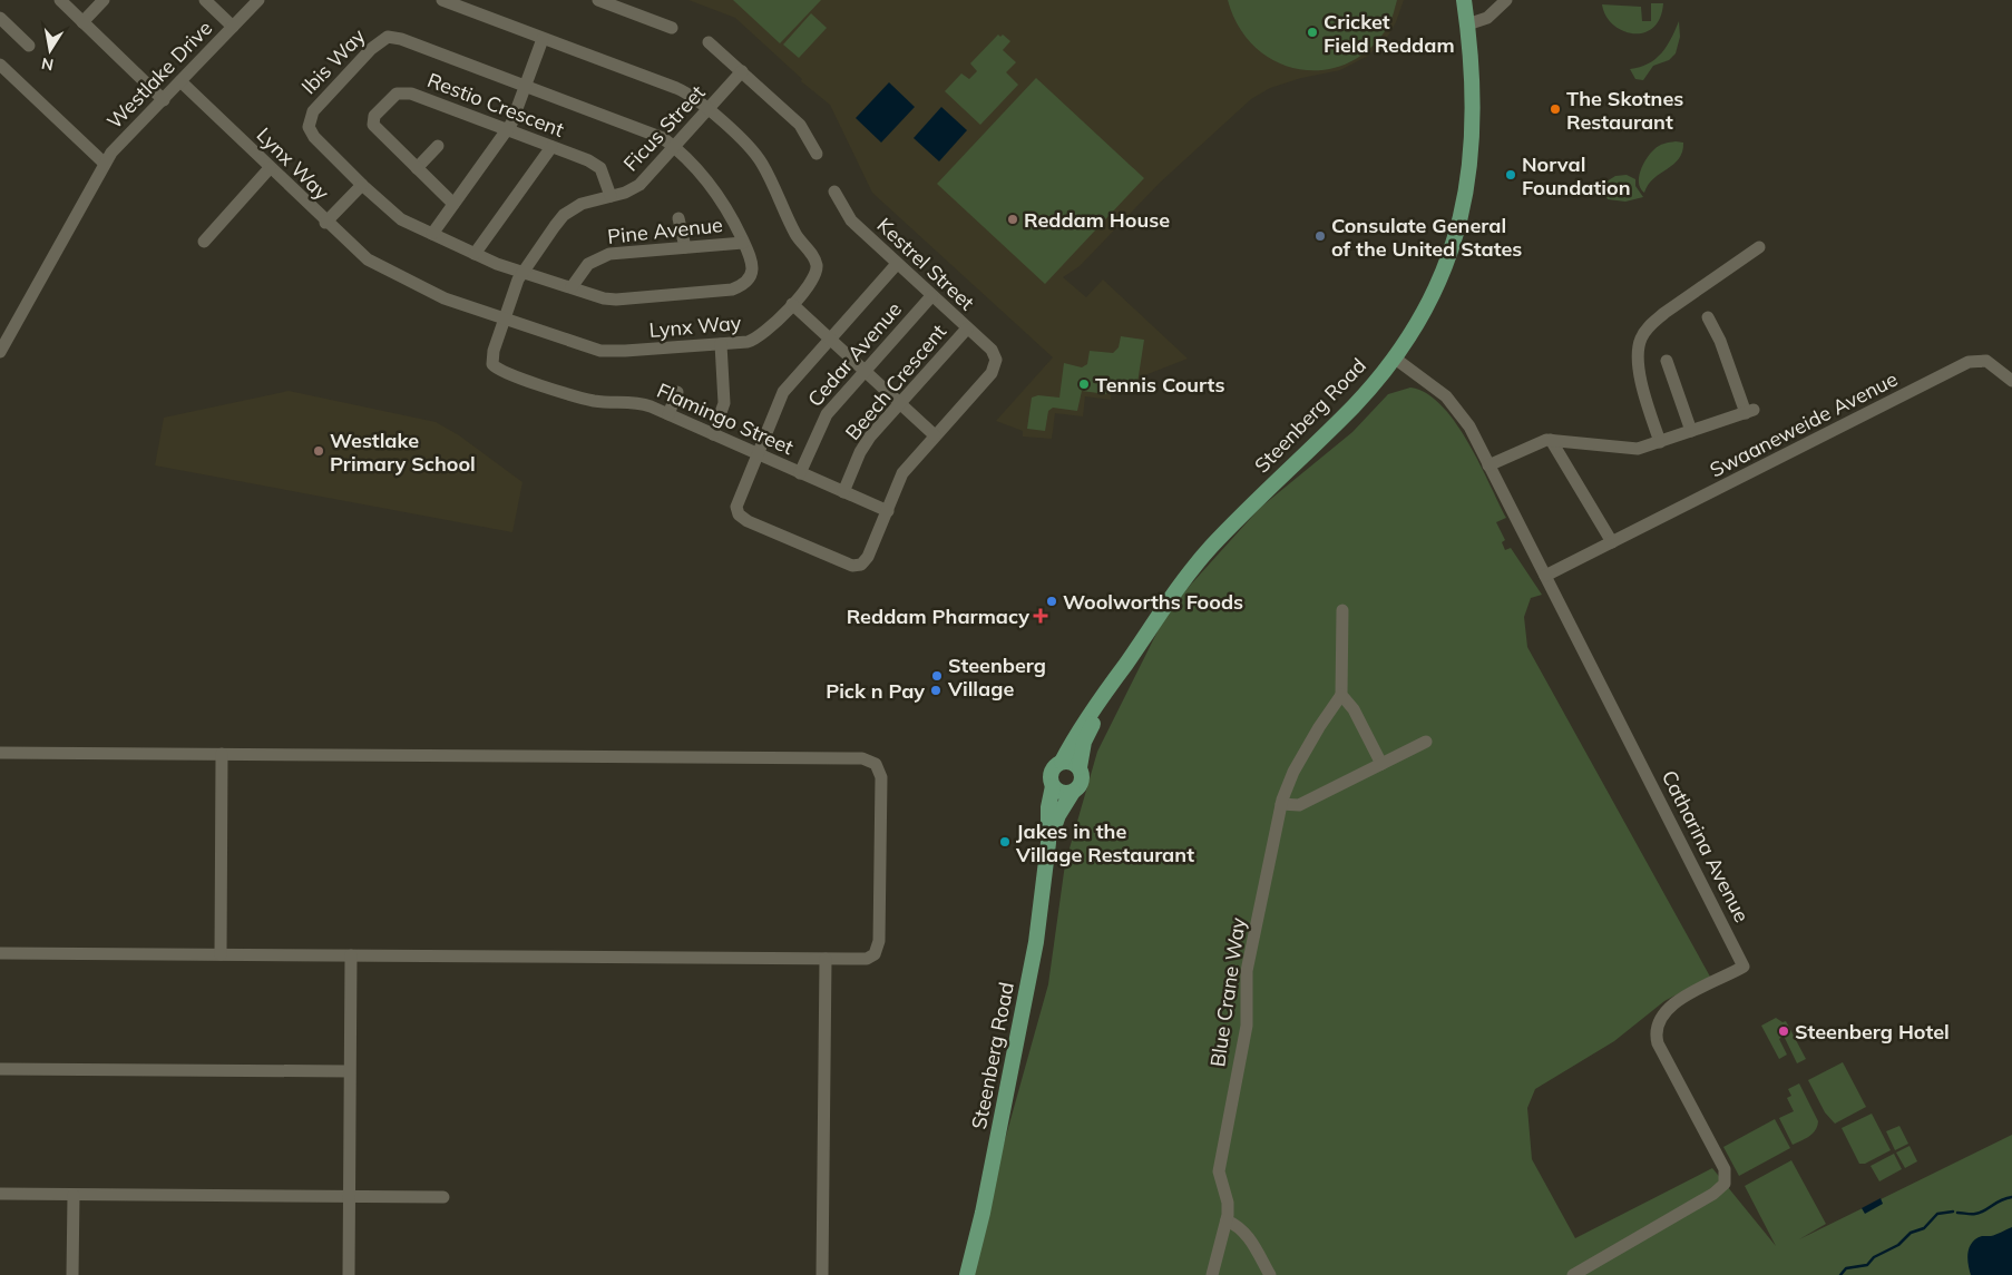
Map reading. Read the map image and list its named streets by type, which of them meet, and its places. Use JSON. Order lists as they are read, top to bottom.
{
  "streets": {
    "main road": ["Steenberg Road"],
    "street": [
      "Ibis Way",
      "Westlake Drive",
      "Restio Crescent",
      "Ficus Street",
      "Lynx Way",
      "Pine Avenue",
      "Kestrel Street",
      "Cedar Avenue",
      "Beech Crescent",
      "Flamingo Street",
      "Swaaneweide Avenue",
      "Catharina Avenue",
      "Blue Crane Way"
    ]
  },
  "crossings": [
    ["Ibis Way", "Ficus Street"],
    ["Ibis Way", "Pine Avenue"],
    ["Westlake Drive", "Lynx Way"],
    ["Restio Crescent", "Ficus Street"],
    ["Ficus Street", "Lynx Way"],
    ["Ficus Street", "Flamingo Street"],
    ["Lynx Way", "Flamingo Street"],
    ["Kestrel Street", "Cedar Avenue"],
    ["Kestrel Street", "Beech Crescent"],
    ["Cedar Avenue", "Flamingo Street"],
    ["Beech Crescent", "Flamingo Street"],
    ["Steenberg Road", "Catharina Avenue"],
    ["Swaaneweide Avenue", "Catharina Avenue"]
  ],
  "places": {
    "other": [
      "Cricket Field Reddam",
      "The Skotnes Restaurant",
      "Norval Foundation",
      "Reddam House",
      "Consulate General of the United States",
      "Tennis Courts",
      "Westlake Primary School",
      "Woolworths Foods",
      "Steenberg Village",
      "Pick n Pay",
      "Jakes in the Village Restaurant",
      "Steenberg Hotel"
    ],
    "health": ["Reddam Pharmacy"]
  },
  "north": "bottom"
}
